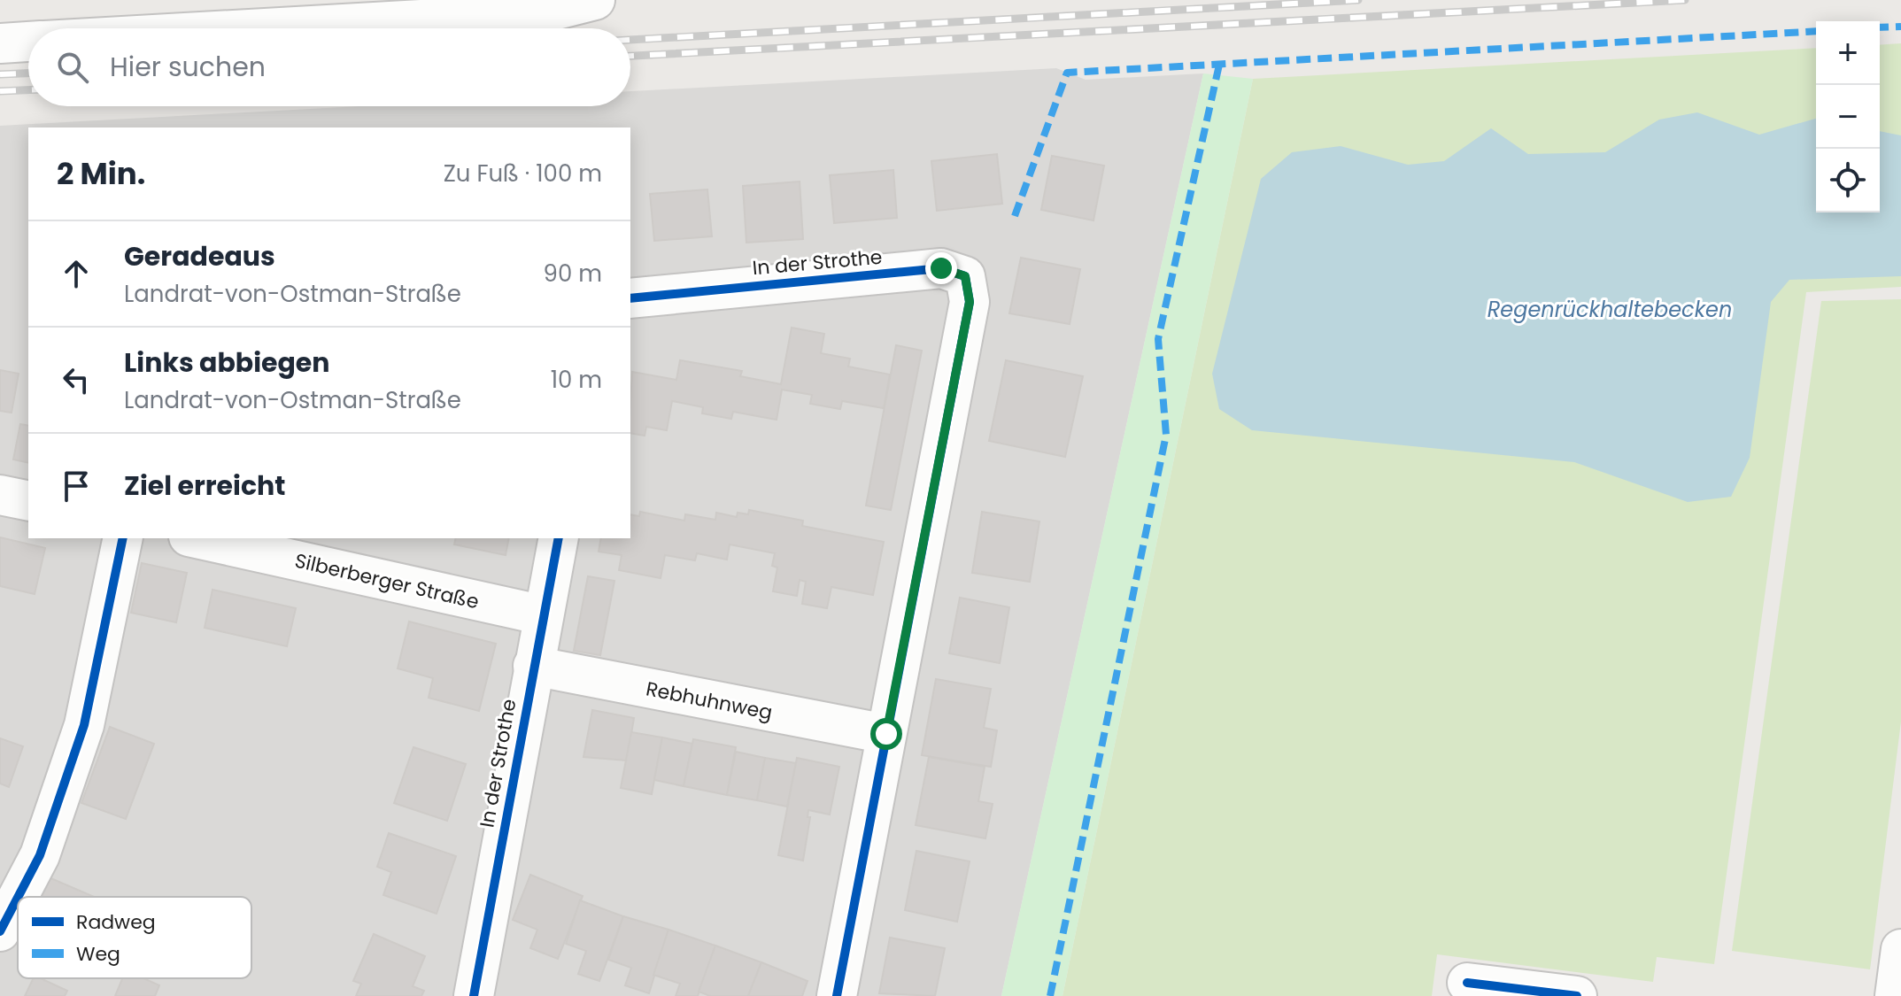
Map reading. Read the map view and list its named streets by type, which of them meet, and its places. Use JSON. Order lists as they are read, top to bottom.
{
  "streets": {
    "street": ["In der Strothe", "Silberberger Straße", "Rebhuhnweg"]
  },
  "crossings": [
    ["In der Strothe", "Silberberger Straße"],
    ["In der Strothe", "Rebhuhnweg"]
  ],
  "water": ["Regenrückhaltebecken"],
  "legend": ["Radweg", "Weg"],
  "page": {
    "map_buttons": ["+", "−"],
    "search": "Hier suchen",
    "heading": ["2 Min.", "Zu Fuß · 100 m"],
    "list": [
      ["Geradeaus", "Landrat-von-Ostman-Straße", "90 m"],
      ["Links abbiegen", "Landrat-von-Ostman-Straße", "10 m"],
      "Ziel erreicht"
    ]
  }
}
